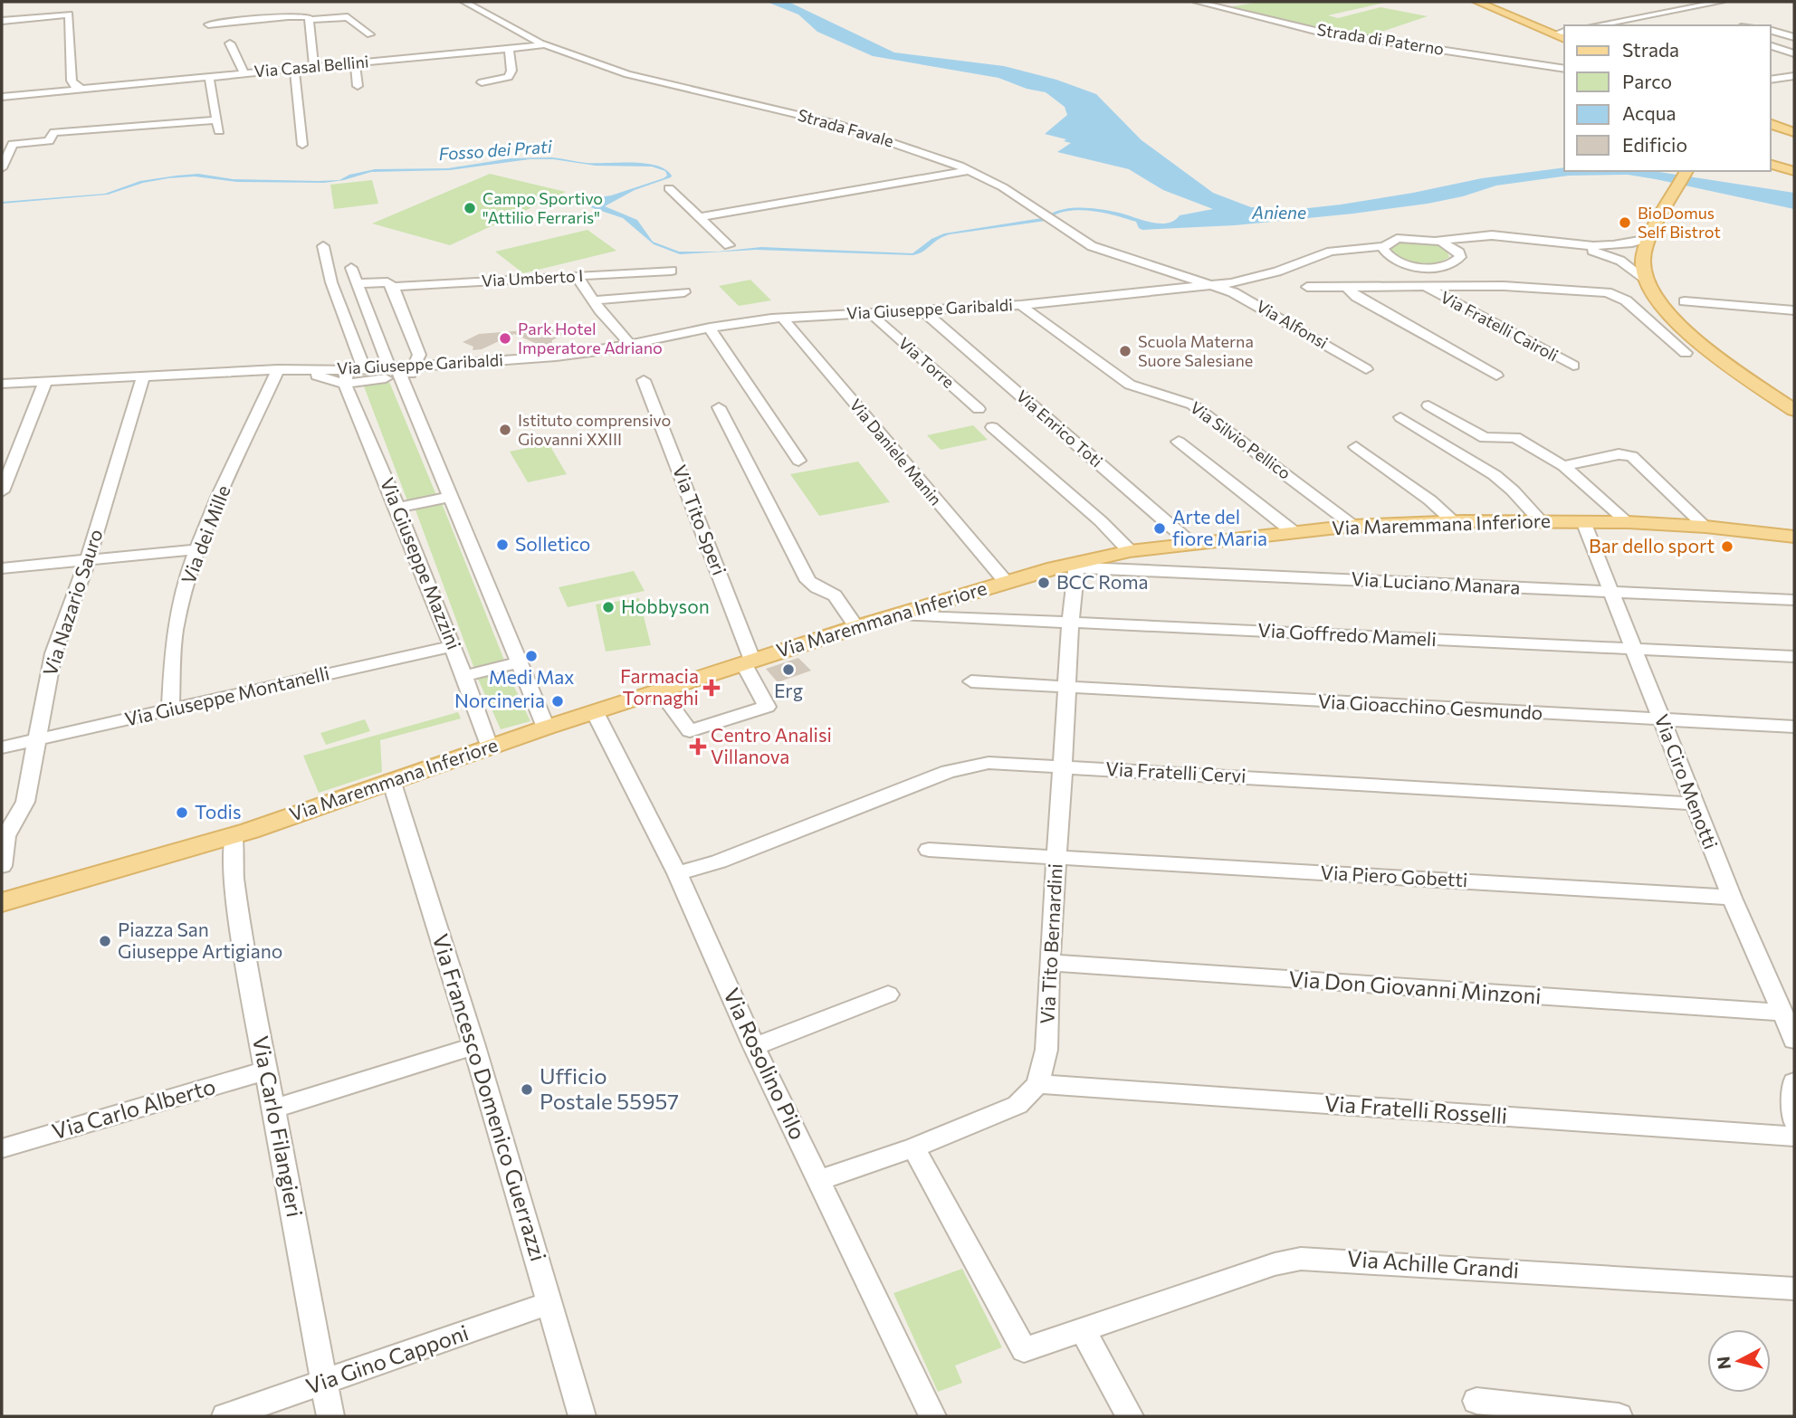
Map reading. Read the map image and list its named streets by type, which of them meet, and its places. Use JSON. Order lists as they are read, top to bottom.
{
  "streets": {
    "main road": ["Via Maremmana Inferiore"],
    "street": [
      "Strada di Paterno",
      "Via Casal Bellini",
      "Strada Favale",
      "Via Umberto I",
      "Via Giuseppe Garibaldi",
      "Via Alfonsi",
      "Via Fratelli Cairoli",
      "Via Torre",
      "Via Enrico Toti",
      "Via Silvio Pellico",
      "Via Daniele Manin",
      "Via Tito Speri",
      "Via dei Mille",
      "Via Giuseppe Mazzini",
      "Via Luciano Manara",
      "Via Nazario Sauro",
      "Via Goffredo Mameli",
      "Via Giuseppe Montanelli",
      "Via Gioacchino Gesmundo",
      "Via Fratelli Cervi",
      "Via Ciro Menotti",
      "Via Piero Gobetti",
      "Via Tito Bernardini",
      "Via Don Giovanni Minzoni",
      "Via Rosolino Pilo",
      "Via Francesco Domenico Guerrazzi",
      "Via Carlo Alberto",
      "Via Fratelli Rosselli",
      "Via Carlo Filangieri",
      "Via Achille Grandi",
      "Via Gino Capponi"
    ]
  },
  "crossings": [
    ["Via Casal Bellini", "Strada Favale"],
    ["Strada Favale", "Via Giuseppe Garibaldi"],
    ["Strada Favale", "Via Alfonsi"],
    ["Via Giuseppe Garibaldi", "Via Alfonsi"],
    ["Via Giuseppe Garibaldi", "Via Torre"],
    ["Via Giuseppe Garibaldi", "Via Enrico Toti"],
    ["Via Giuseppe Garibaldi", "Via Silvio Pellico"],
    ["Via Giuseppe Garibaldi", "Via Daniele Manin"],
    ["Via Giuseppe Garibaldi", "Via dei Mille"],
    ["Via Giuseppe Garibaldi", "Via Nazario Sauro"],
    ["Via Enrico Toti", "Via Maremmana Inferiore"],
    ["Via Silvio Pellico", "Via Maremmana Inferiore"],
    ["Via Daniele Manin", "Via Maremmana Inferiore"],
    ["Via Tito Speri", "Via Maremmana Inferiore"],
    ["Via Maremmana Inferiore", "Via Giuseppe Mazzini"],
    ["Via Maremmana Inferiore", "Via Luciano Manara"],
    ["Via Maremmana Inferiore", "Via Goffredo Mameli"],
    ["Via Maremmana Inferiore", "Via Ciro Menotti"],
    ["Via Maremmana Inferiore", "Via Tito Bernardini"],
    ["Via Maremmana Inferiore", "Via Rosolino Pilo"],
    ["Via Maremmana Inferiore", "Via Francesco Domenico Guerrazzi"],
    ["Via Maremmana Inferiore", "Via Carlo Filangieri"],
    ["Via dei Mille", "Via Giuseppe Montanelli"],
    ["Via Giuseppe Mazzini", "Via Giuseppe Montanelli"],
    ["Via Luciano Manara", "Via Ciro Menotti"],
    ["Via Luciano Manara", "Via Tito Bernardini"],
    ["Via Nazario Sauro", "Via Giuseppe Montanelli"],
    ["Via Goffredo Mameli", "Via Ciro Menotti"],
    ["Via Goffredo Mameli", "Via Tito Bernardini"],
    ["Via Gioacchino Gesmundo", "Via Ciro Menotti"],
    ["Via Gioacchino Gesmundo", "Via Tito Bernardini"],
    ["Via Fratelli Cervi", "Via Ciro Menotti"],
    ["Via Fratelli Cervi", "Via Tito Bernardini"],
    ["Via Fratelli Cervi", "Via Rosolino Pilo"],
    ["Via Ciro Menotti", "Via Piero Gobetti"],
    ["Via Ciro Menotti", "Via Don Giovanni Minzoni"],
    ["Via Piero Gobetti", "Via Tito Bernardini"],
    ["Via Tito Bernardini", "Via Don Giovanni Minzoni"],
    ["Via Tito Bernardini", "Via Fratelli Rosselli"],
    ["Via Francesco Domenico Guerrazzi", "Via Gino Capponi"],
    ["Via Carlo Alberto", "Via Carlo Filangieri"],
    ["Via Carlo Filangieri", "Via Gino Capponi"]
  ],
  "water": ["Fosso dei Prati", "Aniene"],
  "places": {
    "other": [
      "Campo Sportivo \"Attilio Ferraris\"",
      "BioDomus Self Bistrot",
      "Park Hotel Imperatore Adriano",
      "Scuola Materna Suore Salesiane",
      "Istituto comprensivo Giovanni XXIII",
      "Arte del fiore Maria",
      "Solletico",
      "Bar dello sport",
      "BCC Roma",
      "Hobbyson",
      "Medi Max",
      "Erg",
      "Norcineria",
      "Todis",
      "Piazza San Giuseppe Artigiano",
      "Ufficio Postale 55957"
    ],
    "health": ["Farmacia Tornaghi", "Centro Analisi Villanova"]
  },
  "legend": [
    "Strada",
    "Parco",
    "Acqua",
    "Edificio"
  ],
  "north": "left"
}
